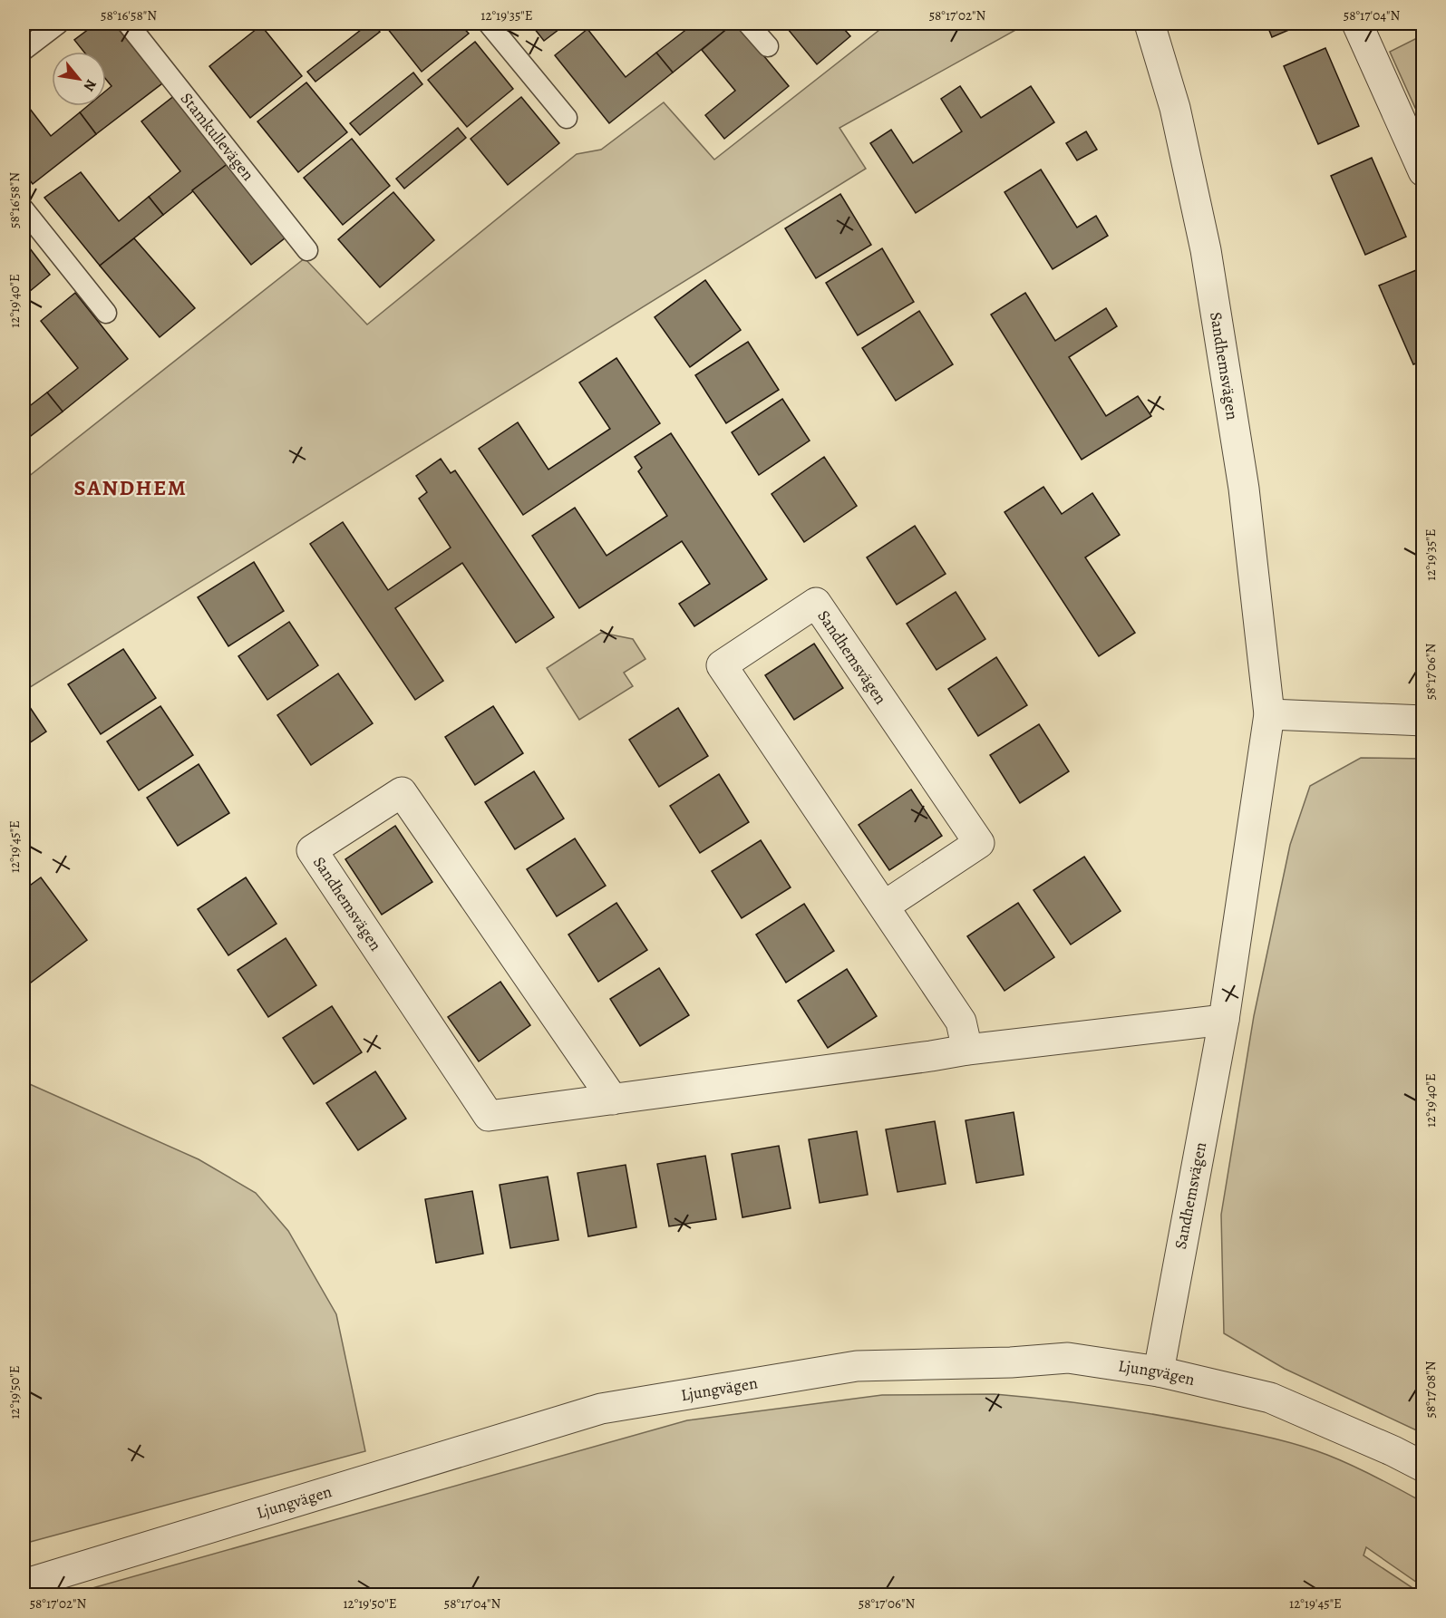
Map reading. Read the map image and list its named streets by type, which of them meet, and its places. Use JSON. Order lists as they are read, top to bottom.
{
  "streets": {
    "street": ["Sandhemsvägen", "Ljungvägen"],
    "lane": ["Stamkullevägen"]
  },
  "crossings": [
    ["Sandhemsvägen", "Ljungvägen"]
  ],
  "districts": ["SANDHEM"],
  "north": "bottom right",
  "coordinates": [
    "58°16'58\"N",
    "12°19'35\"E",
    "58°17'02\"N",
    "58°17'04\"N",
    "12°19'40\"E",
    "58°17'06\"N",
    "12°19'45\"E",
    "58°17'08\"N",
    "12°19'50\"E"
  ]
}
